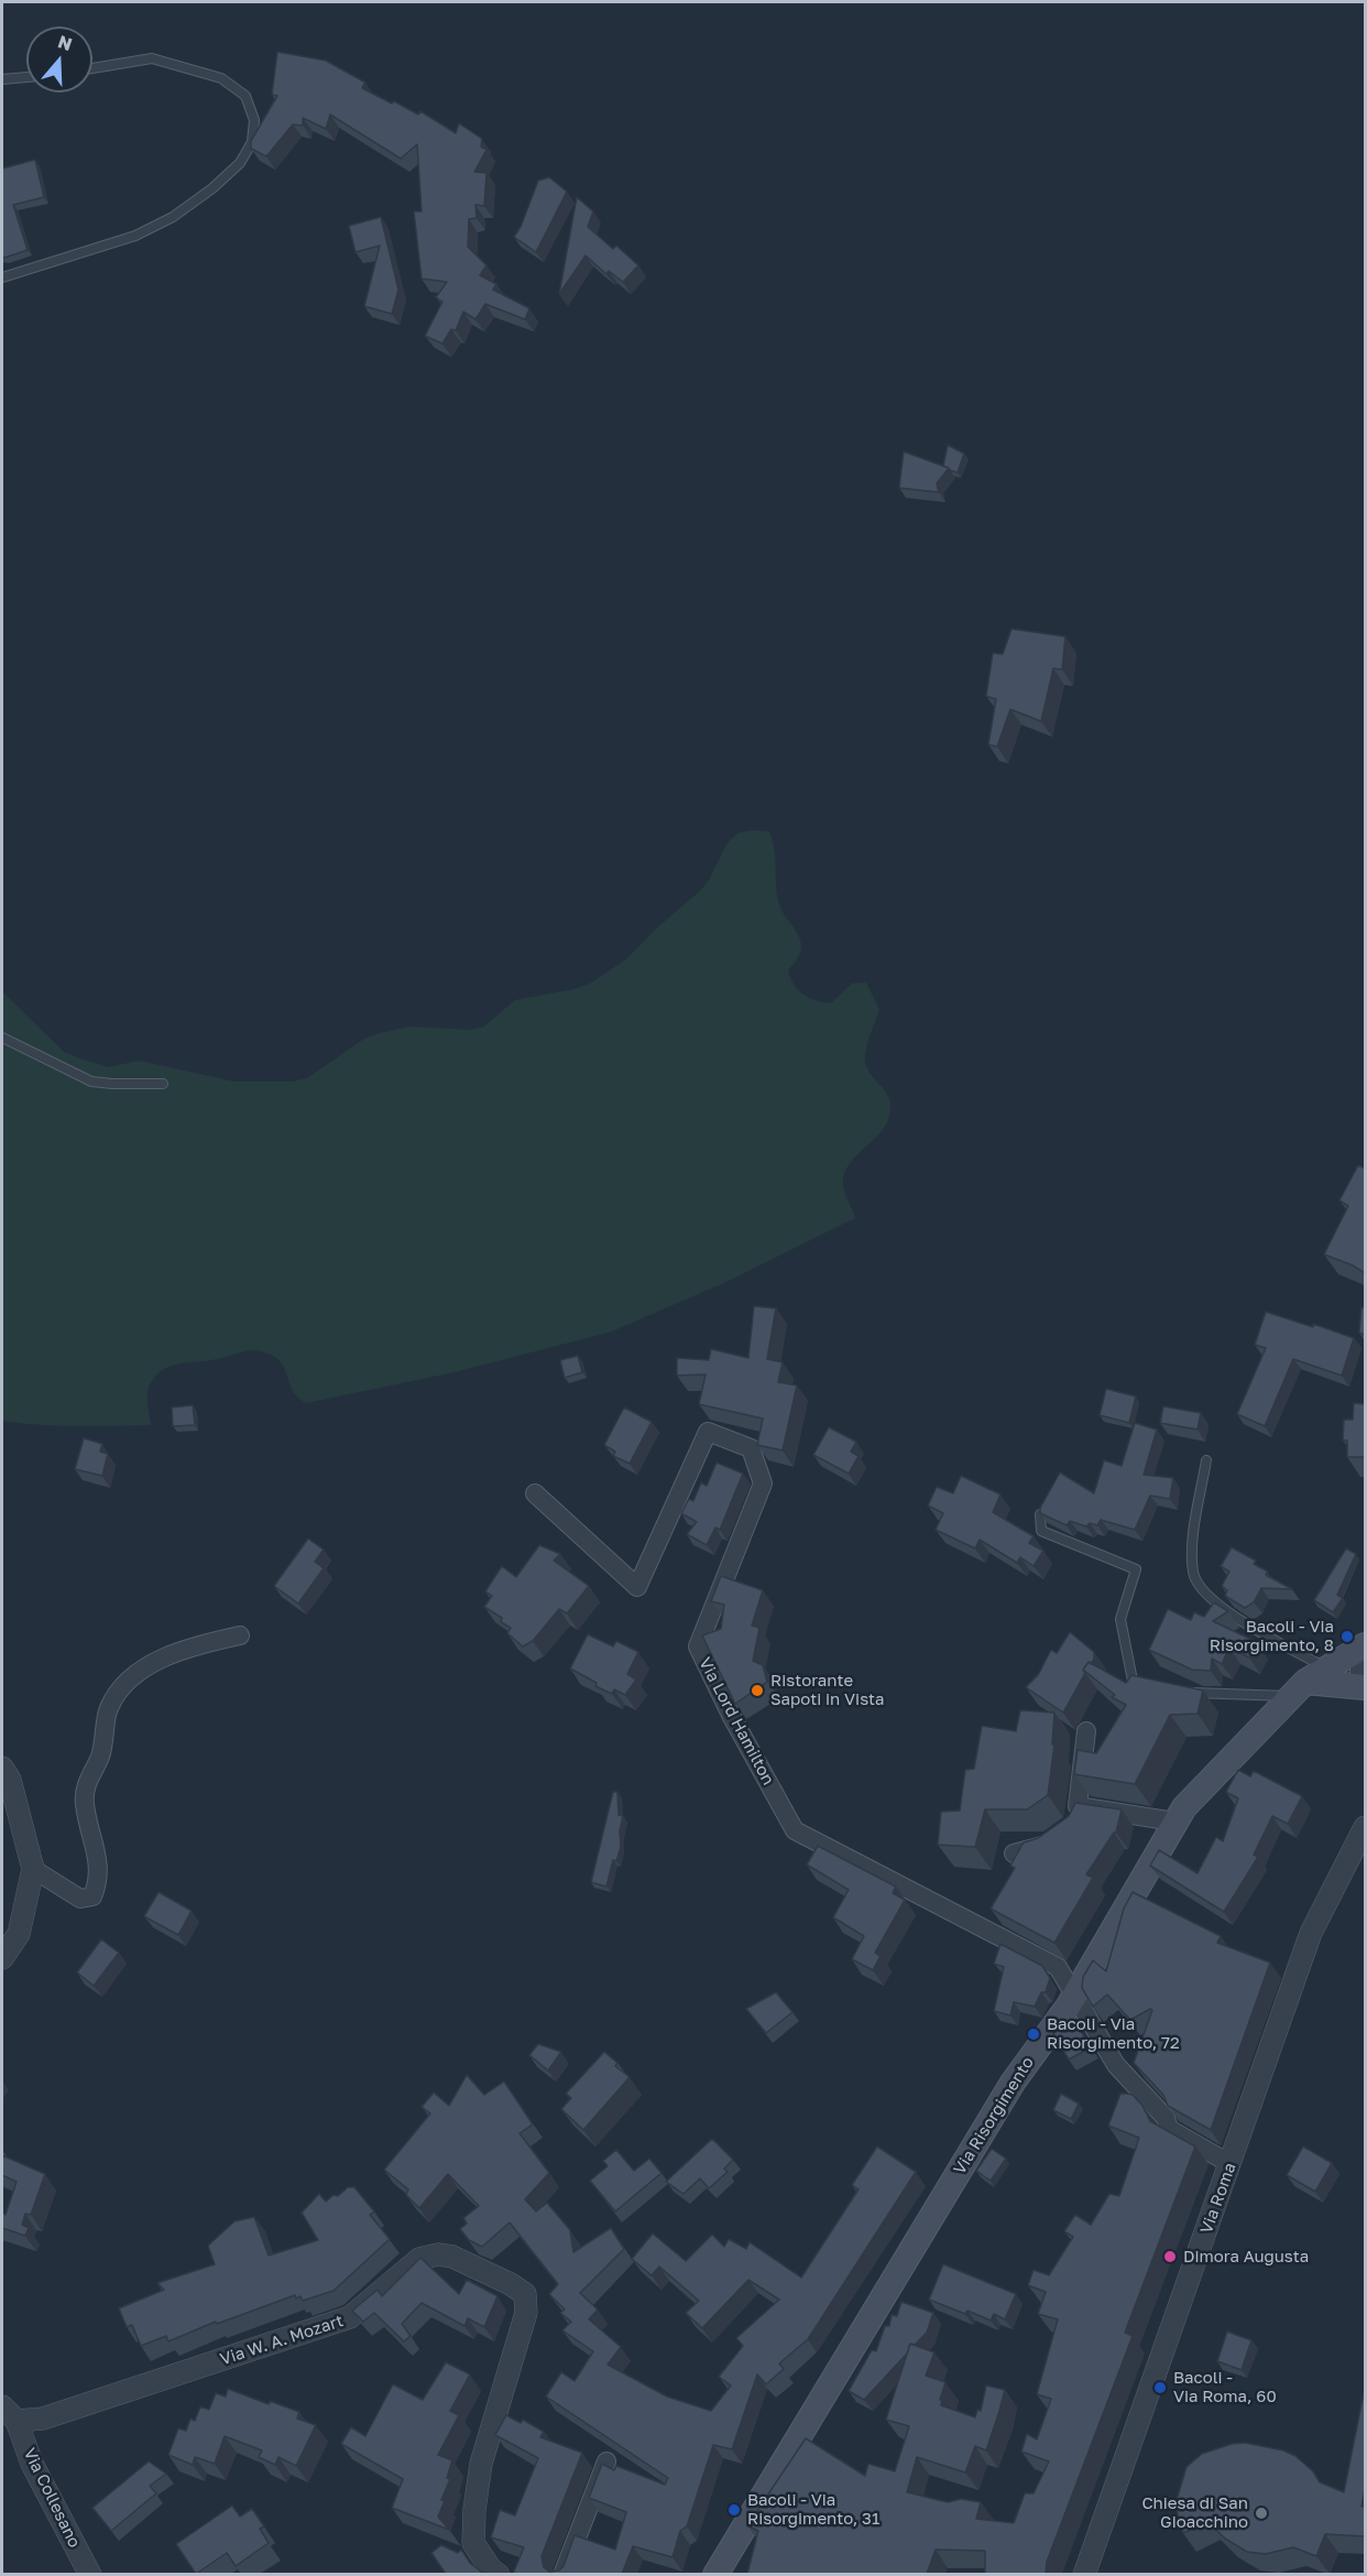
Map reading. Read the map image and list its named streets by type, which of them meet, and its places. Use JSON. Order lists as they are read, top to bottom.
{
  "streets": {
    "main road": ["Via Risorgimento"],
    "street": [
      "Via Lord Hamilton",
      "Via Roma",
      "Via W. A. Mozart",
      "Via Collesano"
    ]
  },
  "crossings": [
    ["Via Lord Hamilton", "Via Risorgimento"],
    ["Via W. A. Mozart", "Via Collesano"]
  ],
  "places": [
    "Bacoli - Via Risorgimento, 8",
    "Ristorante Sapoti in Vista",
    "Bacoli - Via Risorgimento, 72",
    "Dimora Augusta",
    "Bacoli - Via Roma, 60",
    "Bacoli - Via Risorgimento, 31",
    "Chiesa di San Gioacchino"
  ],
  "north": "top"
}
